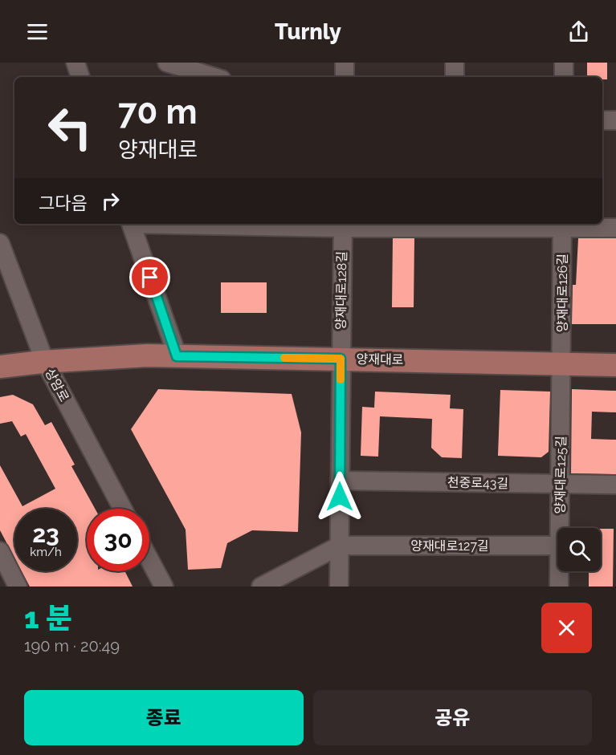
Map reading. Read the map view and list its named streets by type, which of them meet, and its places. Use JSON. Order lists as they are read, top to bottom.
{
  "streets": {
    "main road": ["양재대로"],
    "street": [
      "양재대로128길",
      "양재대로126길",
      "상암로",
      "양재대로125길",
      "천중로43길",
      "양재대로127길"
    ]
  },
  "crossings": [
    ["양재대로128길", "양재대로"],
    ["양재대로126길", "양재대로"],
    ["양재대로126길", "양재대로125길"],
    ["양재대로", "상암로"],
    ["양재대로", "양재대로125길"],
    ["양재대로125길", "천중로43길"]
  ],
  "page": {
    "header": "Turnly",
    "turn": ["70 m", "양재대로"],
    "then": "그다음",
    "speed": "23 km/h",
    "limit": "30",
    "heading": ["1 분", "190 m · 20:49"],
    "buttons": ["종료", "공유"]
  }
}
